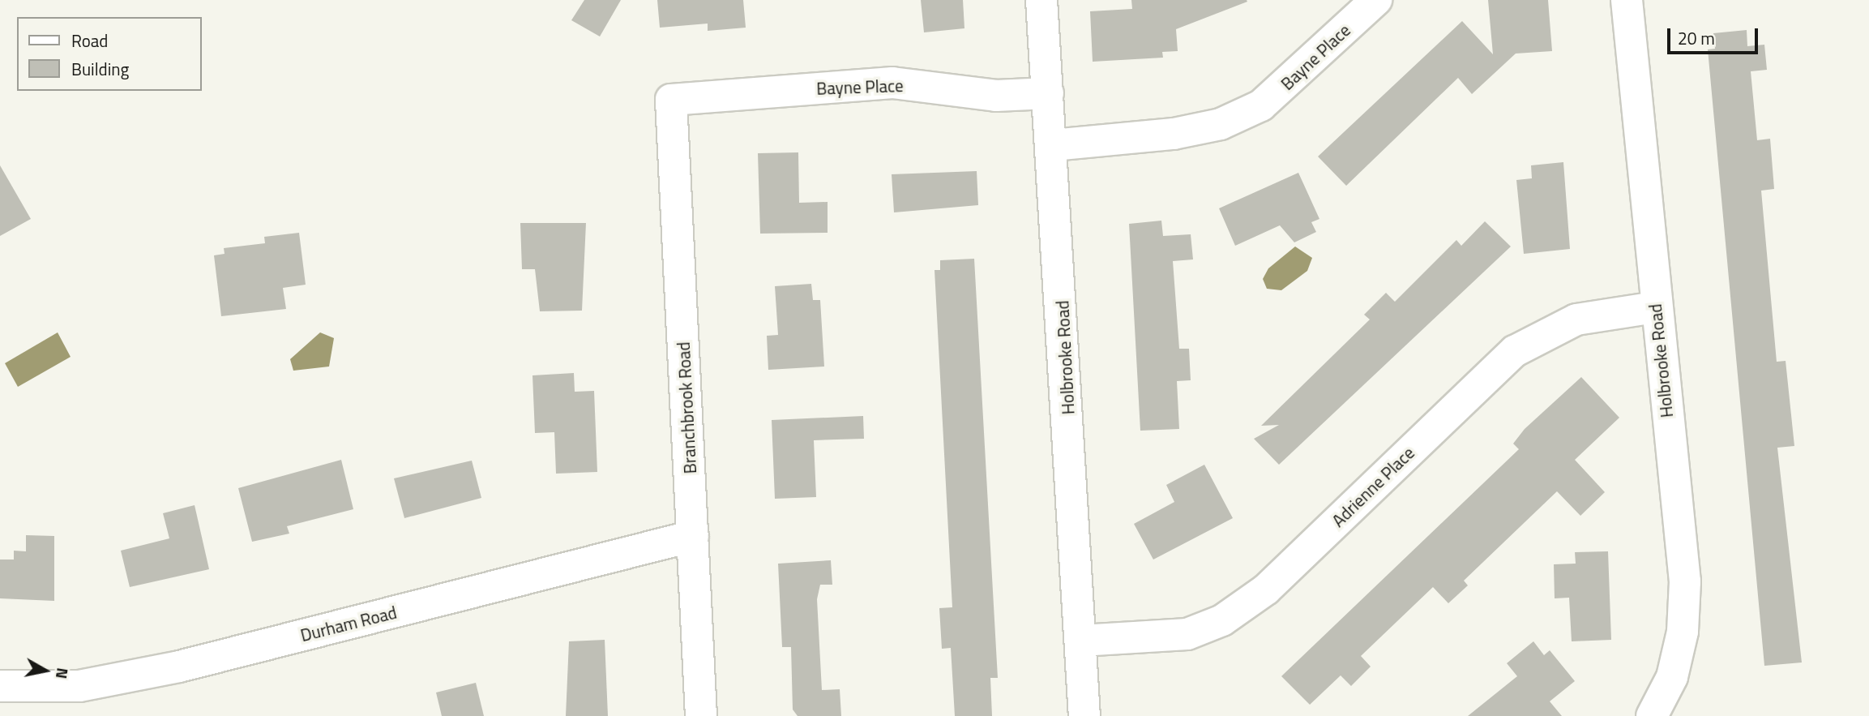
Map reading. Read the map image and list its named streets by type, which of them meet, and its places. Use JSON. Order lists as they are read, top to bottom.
{
  "streets": {
    "street": [
      "Bayne Place",
      "Holbrooke Road",
      "Branchbrook Road",
      "Adrienne Place",
      "Durham Road"
    ]
  },
  "crossings": [
    ["Bayne Place", "Holbrooke Road"],
    ["Bayne Place", "Branchbrook Road"],
    ["Holbrooke Road", "Adrienne Place"],
    ["Branchbrook Road", "Durham Road"]
  ],
  "legend": ["Road", "Building"],
  "scale_bar": "20 m",
  "north": "right"
}
